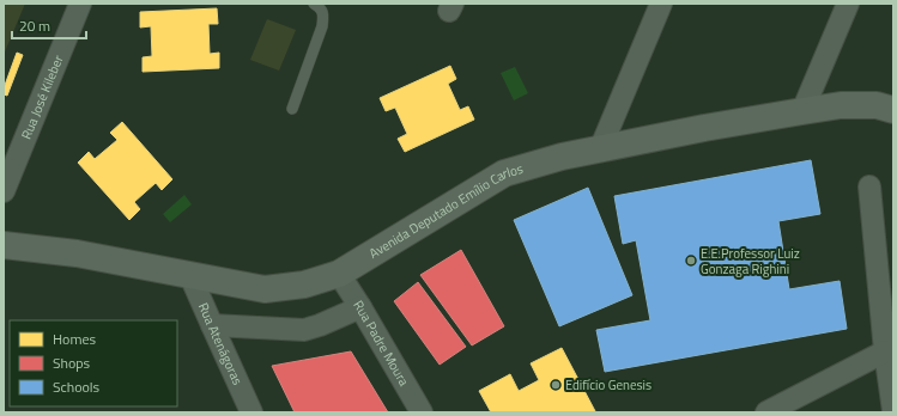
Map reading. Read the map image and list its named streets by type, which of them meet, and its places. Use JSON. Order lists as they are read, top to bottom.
{
  "streets": {
    "main road": ["Avenida Deputado Emílio Carlos"],
    "street": ["Rua José Kileber", "Rua Padre Moura", "Rua Atenágoras"]
  },
  "crossings": [
    ["Avenida Deputado Emílio Carlos", "Rua Padre Moura"],
    ["Avenida Deputado Emílio Carlos", "Rua Atenágoras"]
  ],
  "places": ["E.E.Professor Luiz Gonzaga Righini", "Edifício Genesis"],
  "legend": ["Homes", "Shops", "Schools"],
  "scale_bar": "20 m"
}
